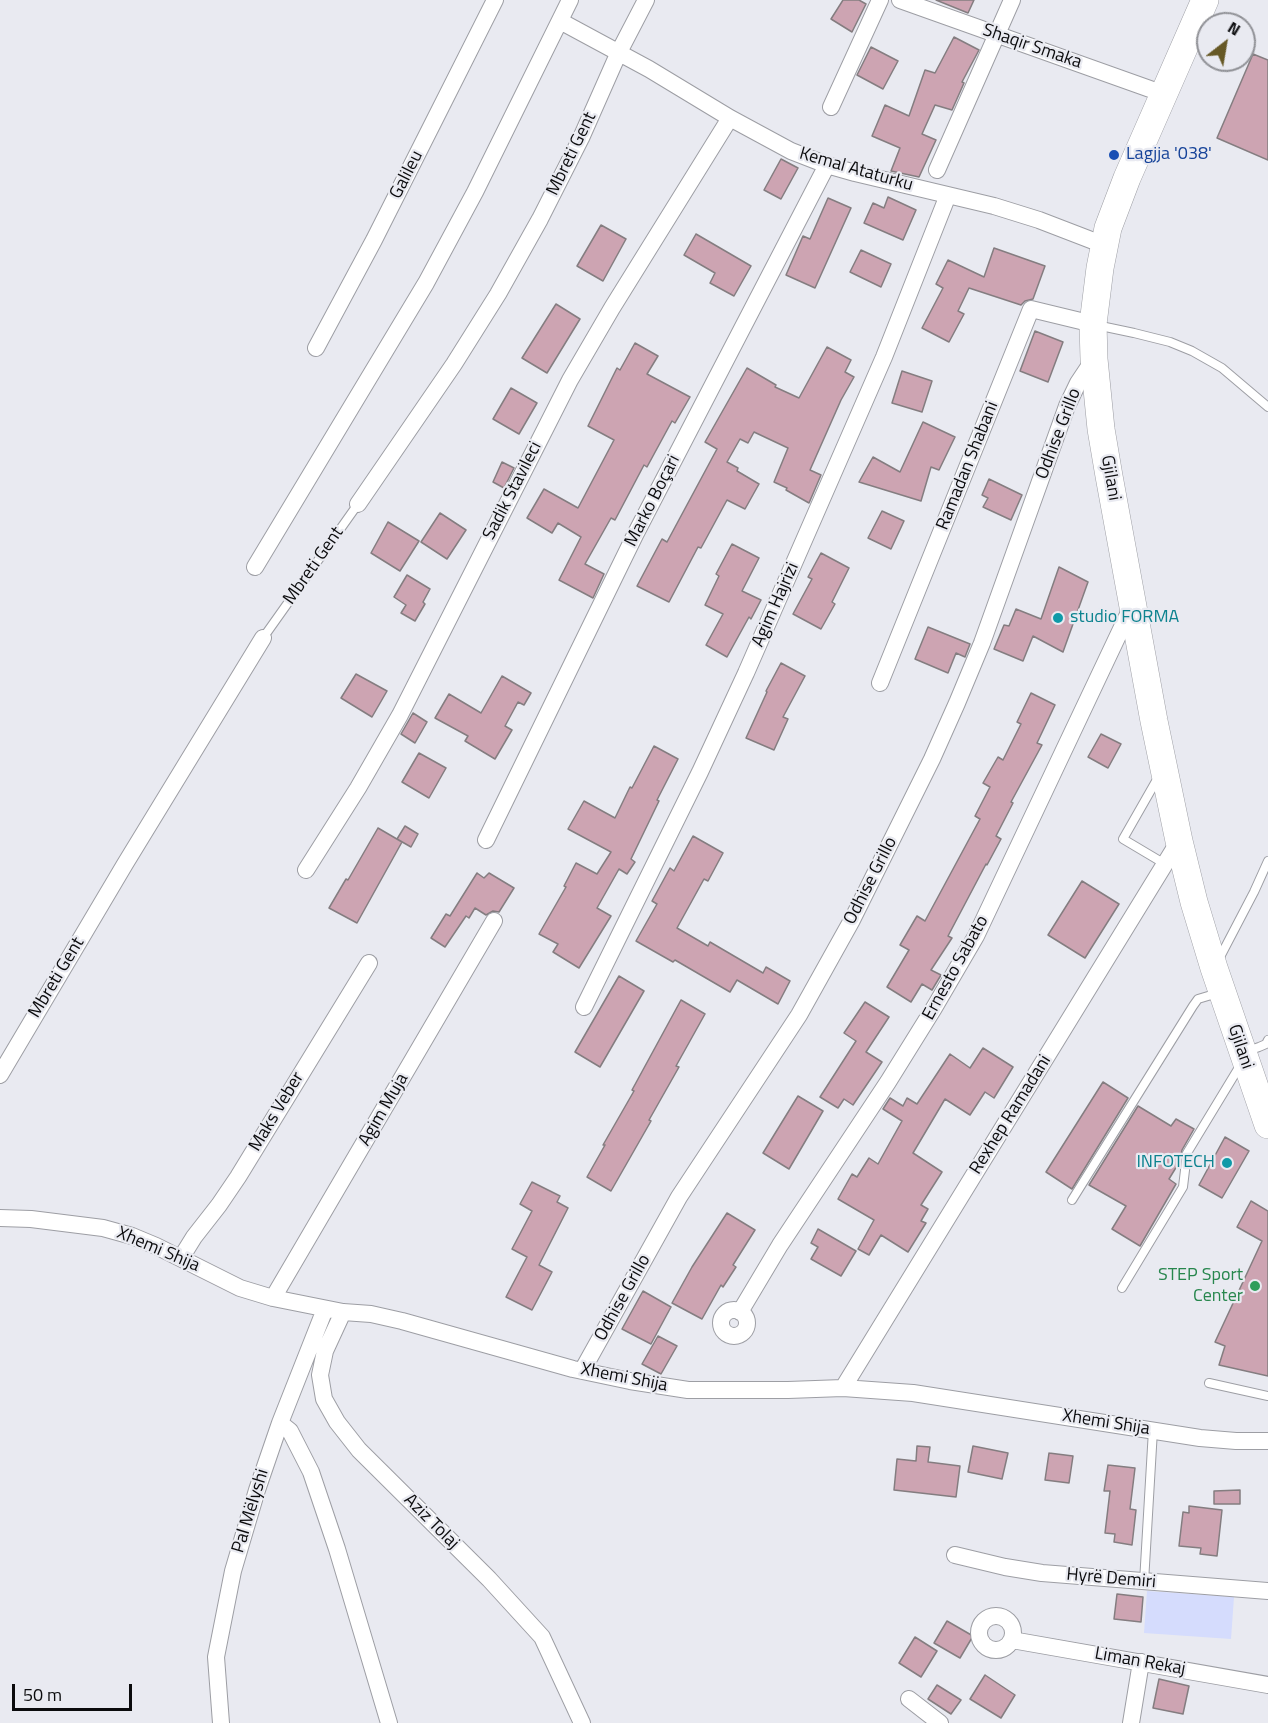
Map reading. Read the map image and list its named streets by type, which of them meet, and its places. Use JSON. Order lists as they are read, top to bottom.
{
  "streets": {
    "main road": ["Gjilani"],
    "street": [
      "Shaqir Smaka",
      "Mbreti Gent",
      "Kemal Ataturku",
      "Galileu",
      "Odhise Grillo",
      "Ramadan Shabani",
      "Sadik Stavileci",
      "Marko Boçari",
      "Agim Hajrizi",
      "Ernesto Sabato",
      "Agim Muja",
      "Maks Veber",
      "Rexhep Ramadani",
      "Xhemi Shija",
      "Pal Mëlyshi",
      "Aziz Tolaj",
      "Hyrë Demiri",
      "Liman Rekaj"
    ]
  },
  "crossings": [
    ["Shaqir Smaka", "Gjilani"],
    ["Mbreti Gent", "Kemal Ataturku"],
    ["Kemal Ataturku", "Gjilani"],
    ["Kemal Ataturku", "Sadik Stavileci"],
    ["Kemal Ataturku", "Marko Boçari"],
    ["Kemal Ataturku", "Agim Hajrizi"],
    ["Odhise Grillo", "Gjilani"],
    ["Odhise Grillo", "Xhemi Shija"],
    ["Ramadan Shabani", "Gjilani"],
    ["Gjilani", "Ernesto Sabato"],
    ["Gjilani", "Rexhep Ramadani"],
    ["Agim Muja", "Xhemi Shija"],
    ["Maks Veber", "Xhemi Shija"],
    ["Rexhep Ramadani", "Xhemi Shija"],
    ["Xhemi Shija", "Pal Mëlyshi"],
    ["Xhemi Shija", "Aziz Tolaj"]
  ],
  "places": [
    "Lagjja '038'",
    "studio FORMA",
    "INFOTECH",
    "STEP Sport Center"
  ],
  "scale_bar": "50 m",
  "north": "top right"
}
